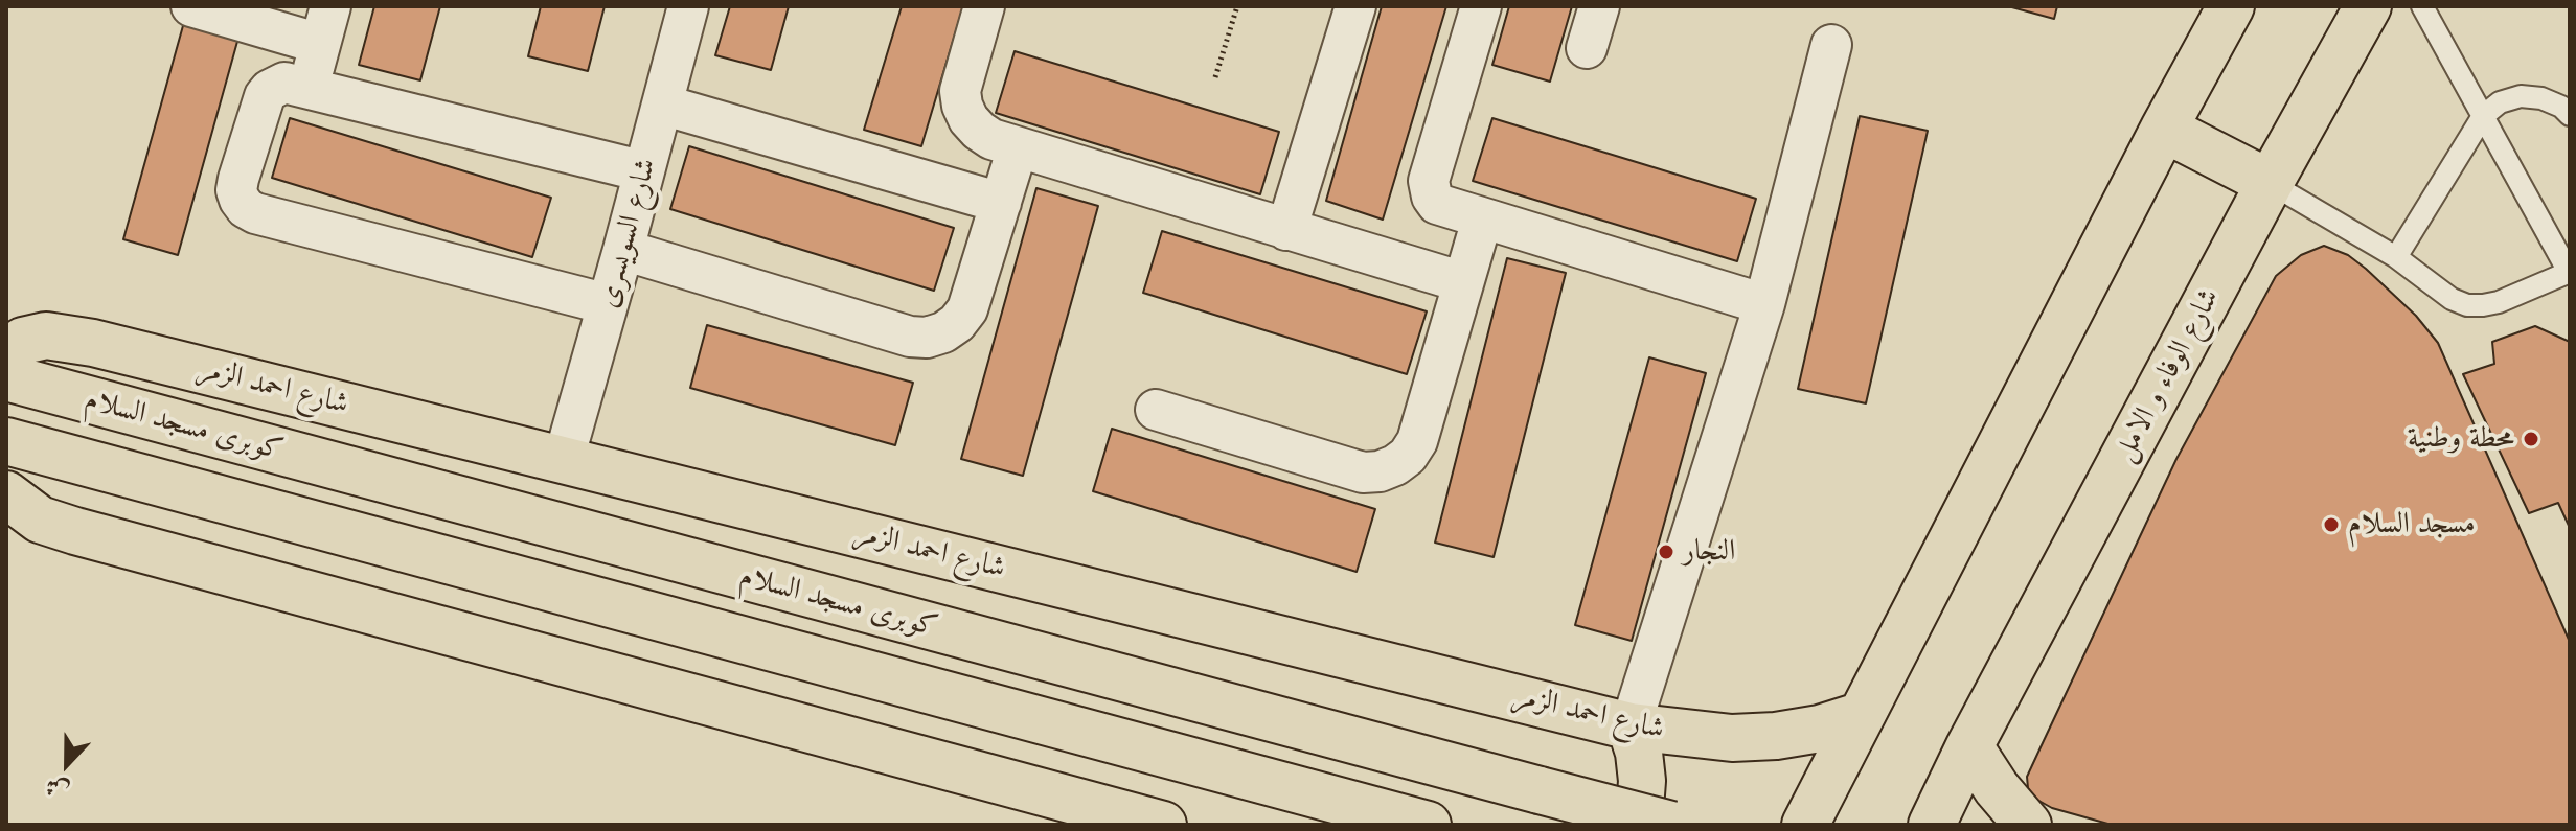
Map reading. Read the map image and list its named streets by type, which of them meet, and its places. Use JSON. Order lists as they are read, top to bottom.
{
  "streets": {
    "main road": ["شارع الوفاء و الامل", "شارع احمد الزمر", "كوبرى مسجد السلام"],
    "street": ["شارع السويسرى"]
  },
  "crossings": [
    ["شارع السويسرى", "شارع احمد الزمر"]
  ],
  "places": ["محطة وطنية", "مسجد السلام", "النجار"],
  "north": "bottom"
}
